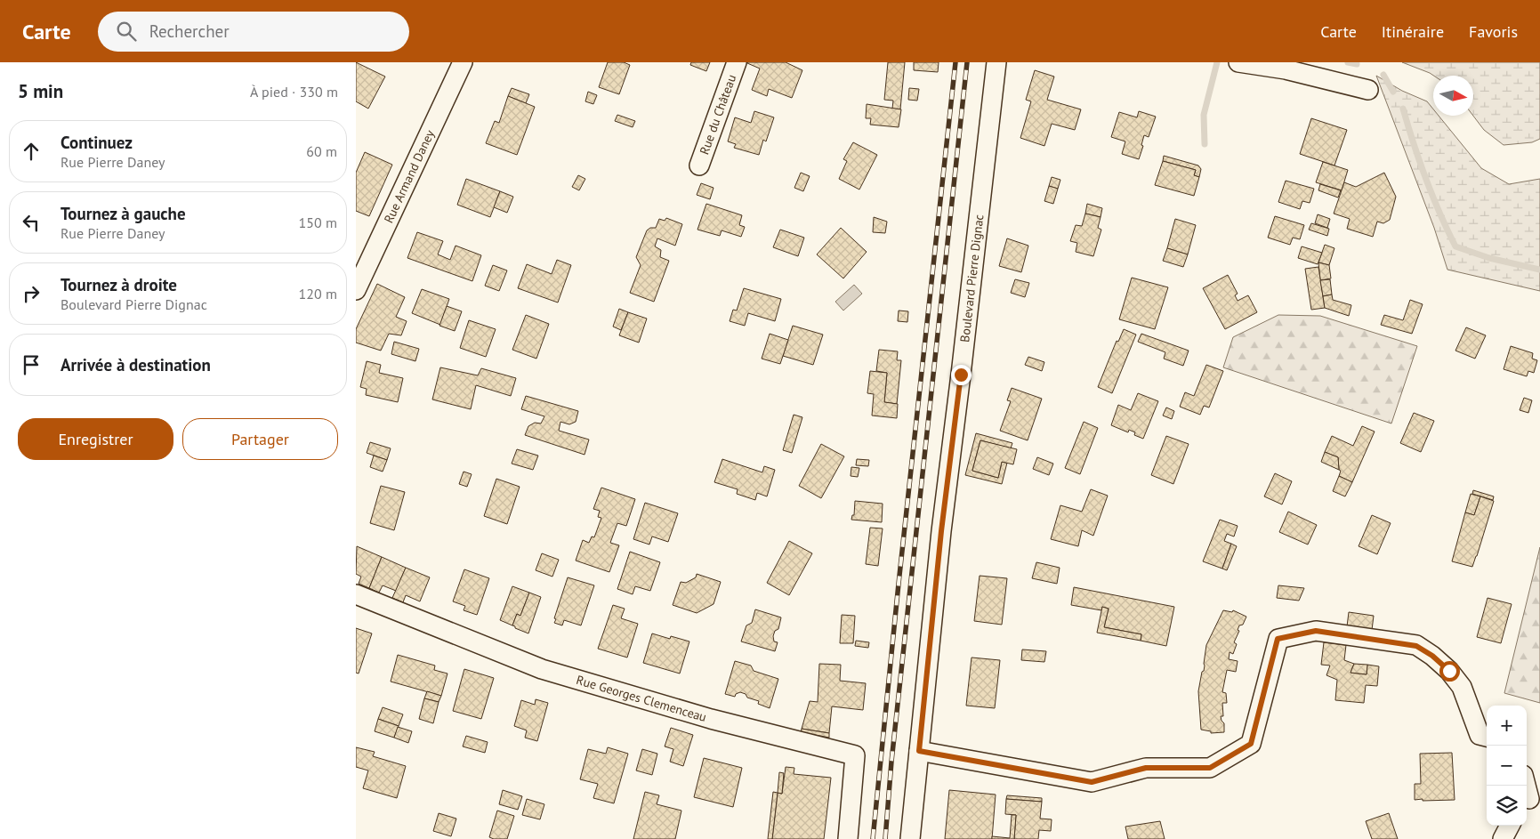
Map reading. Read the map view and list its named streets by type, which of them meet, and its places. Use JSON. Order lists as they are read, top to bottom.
{
  "streets": {
    "street": [
      "Rue du Château",
      "Rue Armand Daney",
      "Boulevard Pierre Dignac",
      "Rue Georges Clemenceau"
    ]
  },
  "north": "right",
  "page": {
    "header": "Carte",
    "search": "Rechercher",
    "nav": ["Carte", "Itinéraire", "Favoris"],
    "heading": ["5 min", "À pied · 330 m"],
    "list": [
      ["Continuez", "Rue Pierre Daney", "60 m"],
      ["Tournez à gauche", "Rue Pierre Daney", "150 m"],
      ["Tournez à droite", "Boulevard Pierre Dignac", "120 m"],
      "Arrivée à destination"
    ],
    "buttons": ["Enregistrer", "Partager"],
    "map_buttons": ["+", "−"]
  }
}
